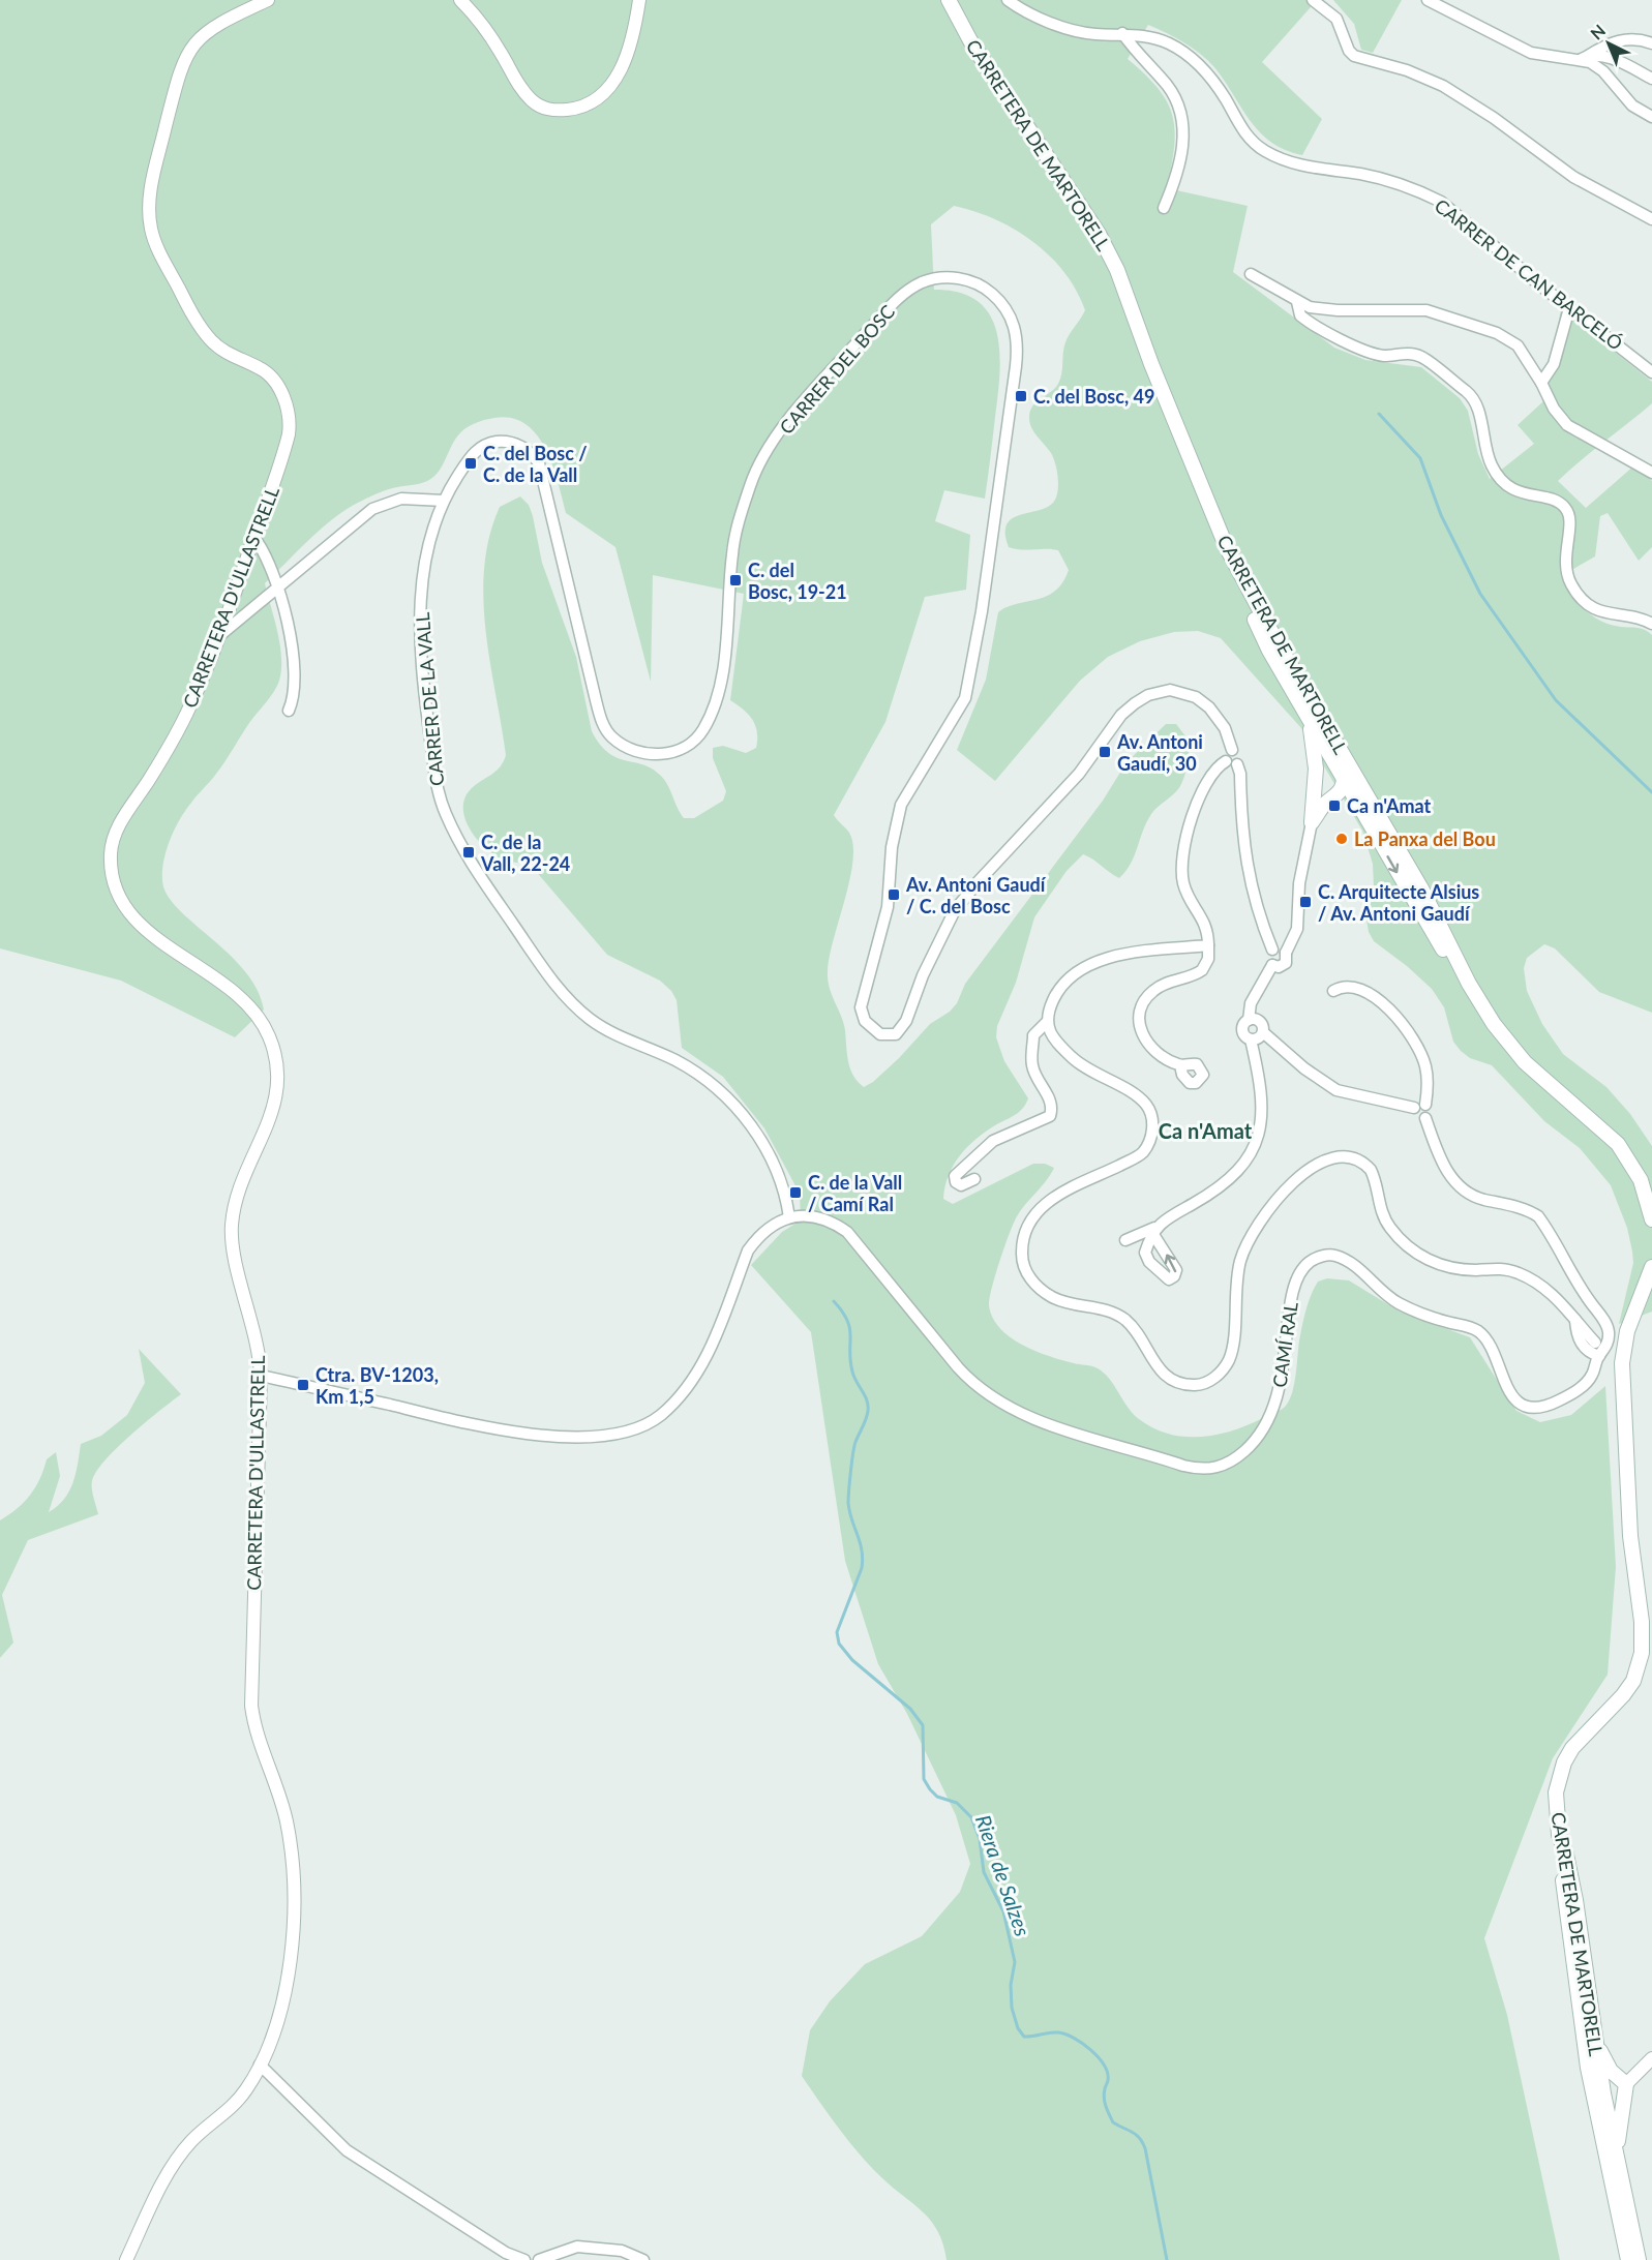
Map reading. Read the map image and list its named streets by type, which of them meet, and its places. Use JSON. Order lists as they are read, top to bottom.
{
  "streets": {
    "main road": ["CARRETERA DE MARTORELL"],
    "street": [
      "CARRER DE CAN BARCELÓ",
      "CARRER DEL BOSC",
      "CARRETERA D'ULLASTRELL",
      "CARRER DE LA VALL",
      "CAMÍ RAL"
    ]
  },
  "crossings": [
    ["CARRER DEL BOSC", "CARRER DE LA VALL"],
    ["CARRER DE LA VALL", "CAMÍ RAL"]
  ],
  "districts": ["Ca n'Amat"],
  "water": ["Riera de Salzes"],
  "places": {
    "transit": [
      "C. del Bosc, 49",
      "C. del Bosc / C. de la Vall",
      "C. del Bosc, 19-21",
      "Av. Antoni Gaudí, 30",
      "Ca n'Amat",
      "C. de la Vall, 22-24",
      "Av. Antoni Gaudí / C. del Bosc",
      "C. Arquitecte Alsius / Av. Antoni Gaudí",
      "C. de la Vall / Camí Ral",
      "Ctra. BV-1203, Km 1,5"
    ],
    "other": ["La Panxa del Bou"]
  },
  "north": "top left"
}
